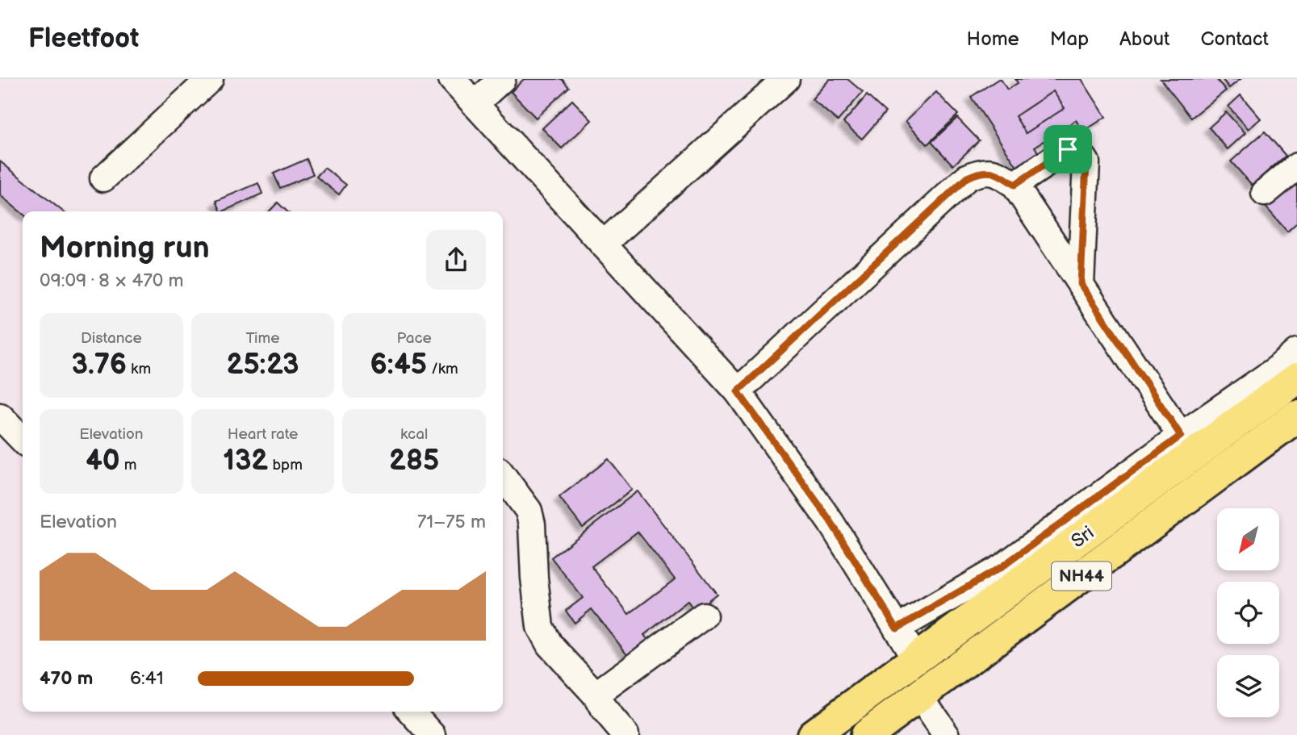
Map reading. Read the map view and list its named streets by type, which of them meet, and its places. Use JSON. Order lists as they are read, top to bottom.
{
  "streets": {
    "highway": ["Sri", "NH44"]
  },
  "north": "bottom left",
  "page": {
    "header": "Fleetfoot",
    "nav": [
      "Home",
      "Map",
      "About",
      "Contact"
    ],
    "heading": ["Morning run", "09:09 · 8 × 470 m"],
    "stats": [
      ["Distance", "3.76 km"],
      ["Time", "25:23"],
      ["Pace", "6:45 /km"],
      ["Elevation", "40 m"],
      ["Heart rate", "132 bpm"],
      ["kcal", "285"]
    ],
    "chart": ["Elevation", "71–75 m"],
    "list": [
      {
        "name": "470 m",
        "note": "6:41"
      }
    ]
  }
}
